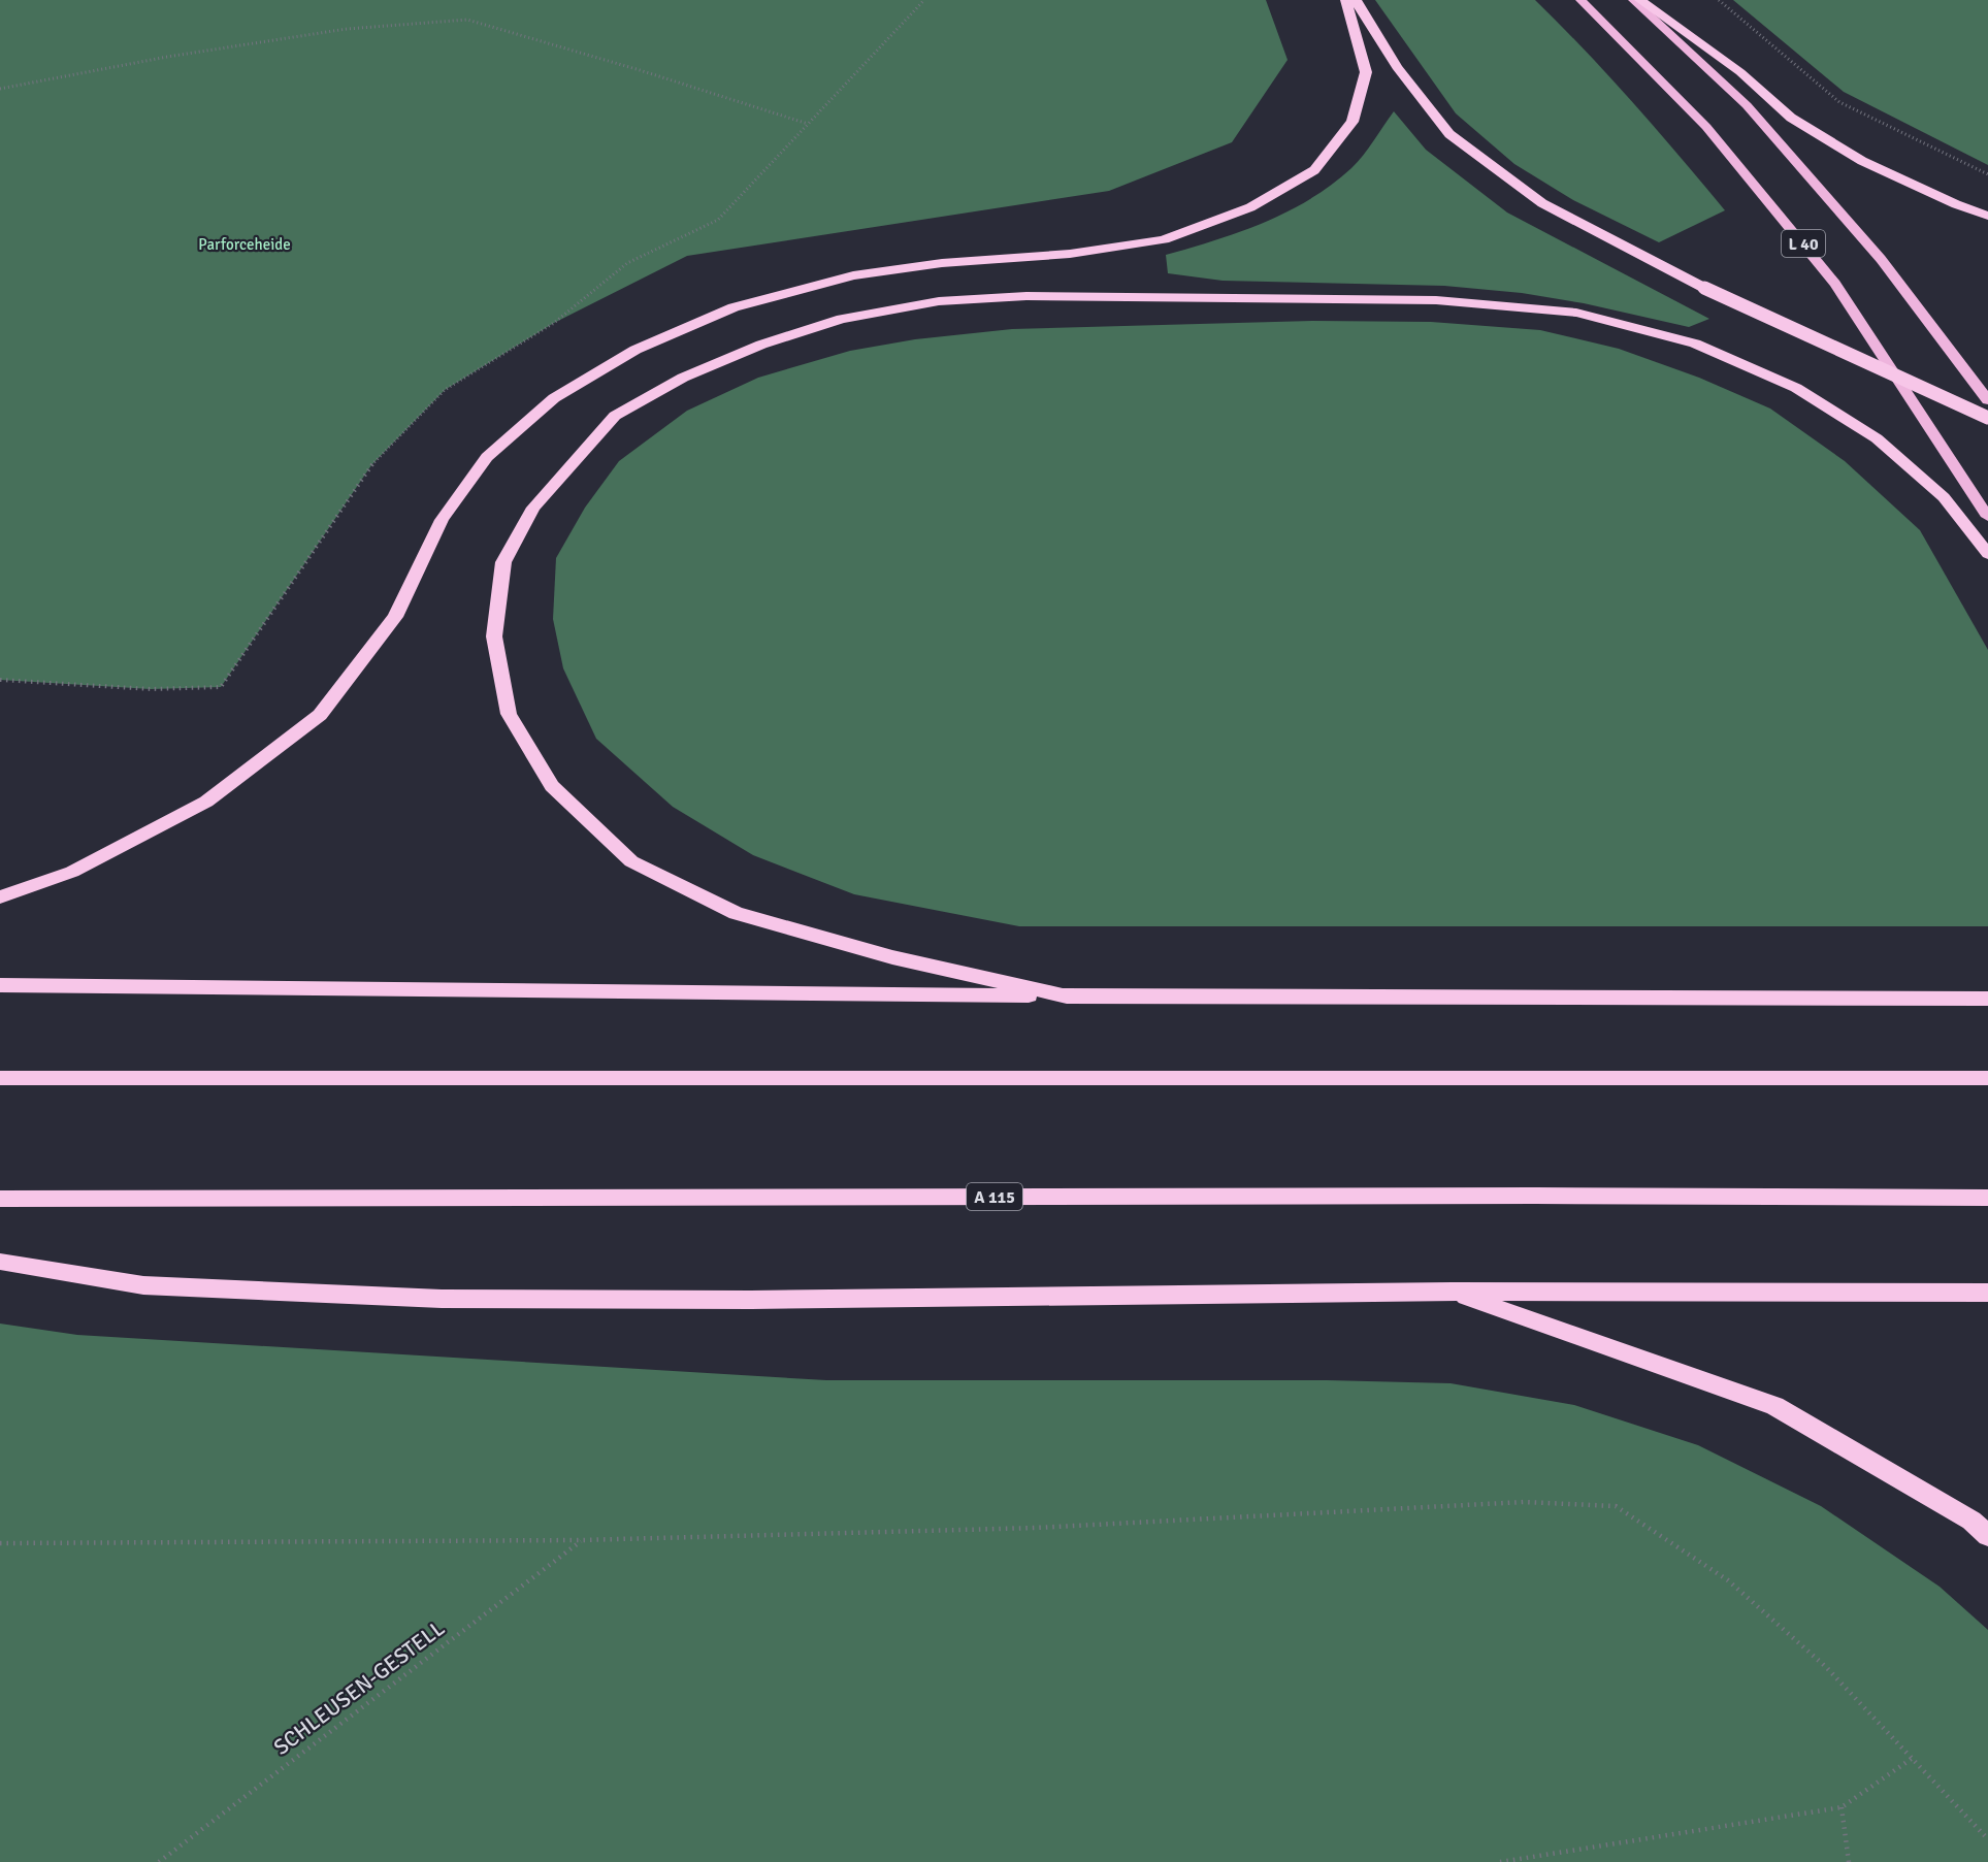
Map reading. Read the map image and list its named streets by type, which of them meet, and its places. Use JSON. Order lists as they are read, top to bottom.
{
  "streets": {
    "highway": ["L 40", "A 115"],
    "path": ["SCHLEUSEN-GESTELL"]
  },
  "parks": ["Parforceheide"]
}
